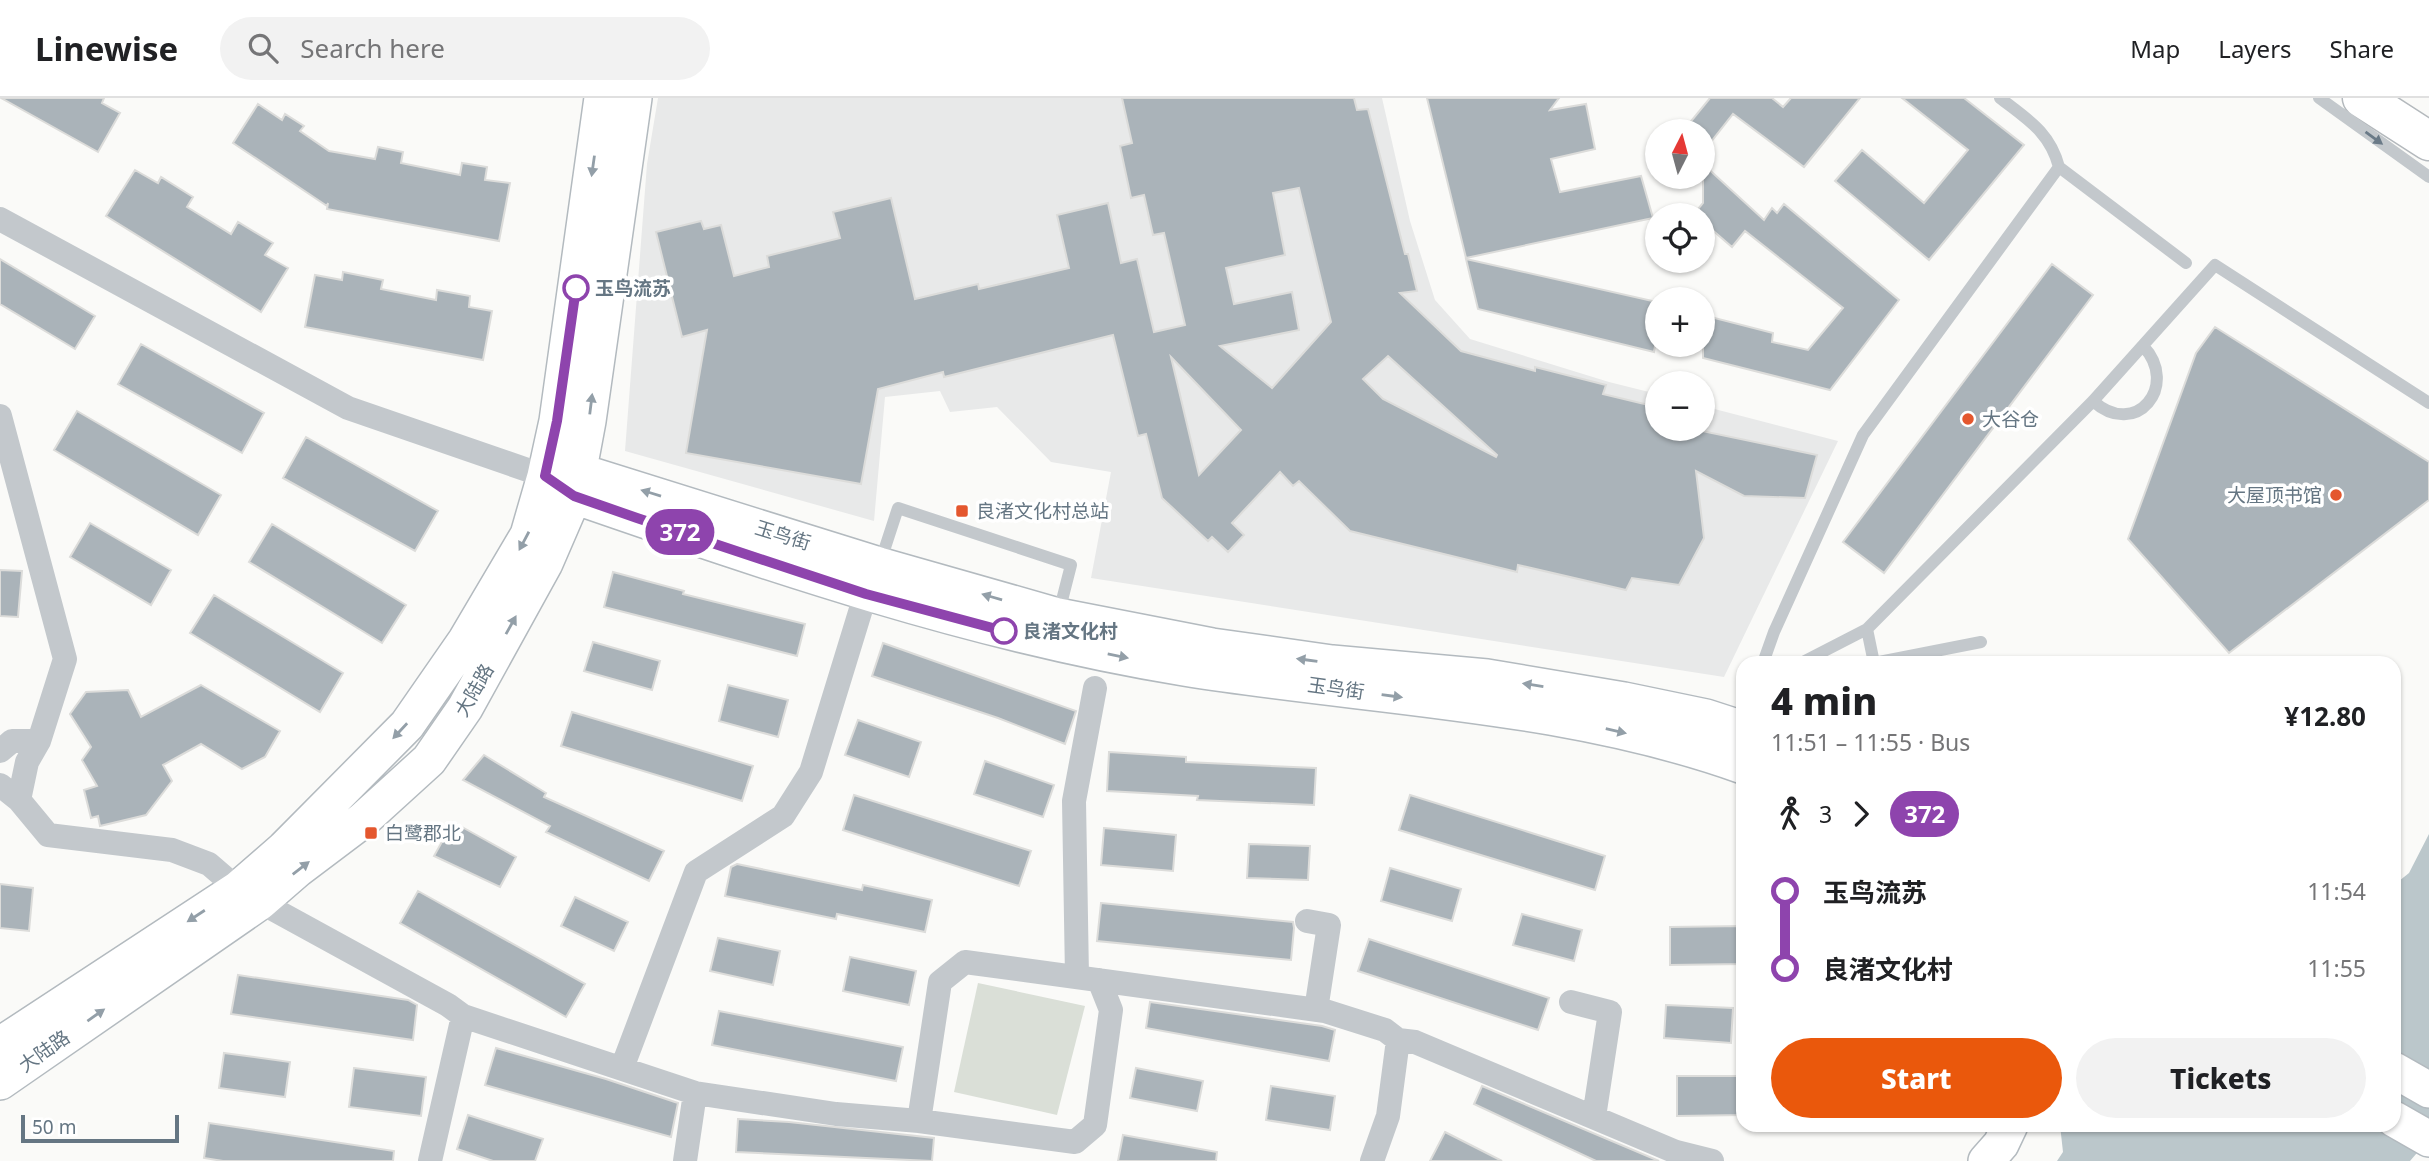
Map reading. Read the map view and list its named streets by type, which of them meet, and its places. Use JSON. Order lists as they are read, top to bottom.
{
  "streets": {
    "main road": ["玉鸟街", "大陆路"]
  },
  "crossings": [
    ["玉鸟街", "大陆路"]
  ],
  "places": {
    "other": [
      "玉鸟流苏",
      "大谷仓",
      "大屋顶书馆",
      "良渚文化村"
    ],
    "transit": ["良渚文化村总站", "白鹭郡北"]
  },
  "lines": ["bus line 372"],
  "scale_bar": "50 m",
  "north": "top",
  "page": {
    "header": "Linewise",
    "search": "Search here",
    "nav": ["Map", "Layers", "Share"],
    "on_map": "372",
    "map_buttons": ["+", "−"],
    "heading": ["4 min", "11:51 – 11:55 · Bus", "¥12.80"],
    "legs": ["3", "372"],
    "list": [
      {
        "name": "玉鸟流苏",
        "value": "11:54"
      },
      {
        "name": "良渚文化村",
        "value": "11:55"
      }
    ],
    "buttons": ["Start", "Tickets"],
    "scale": "50 m"
  }
}
